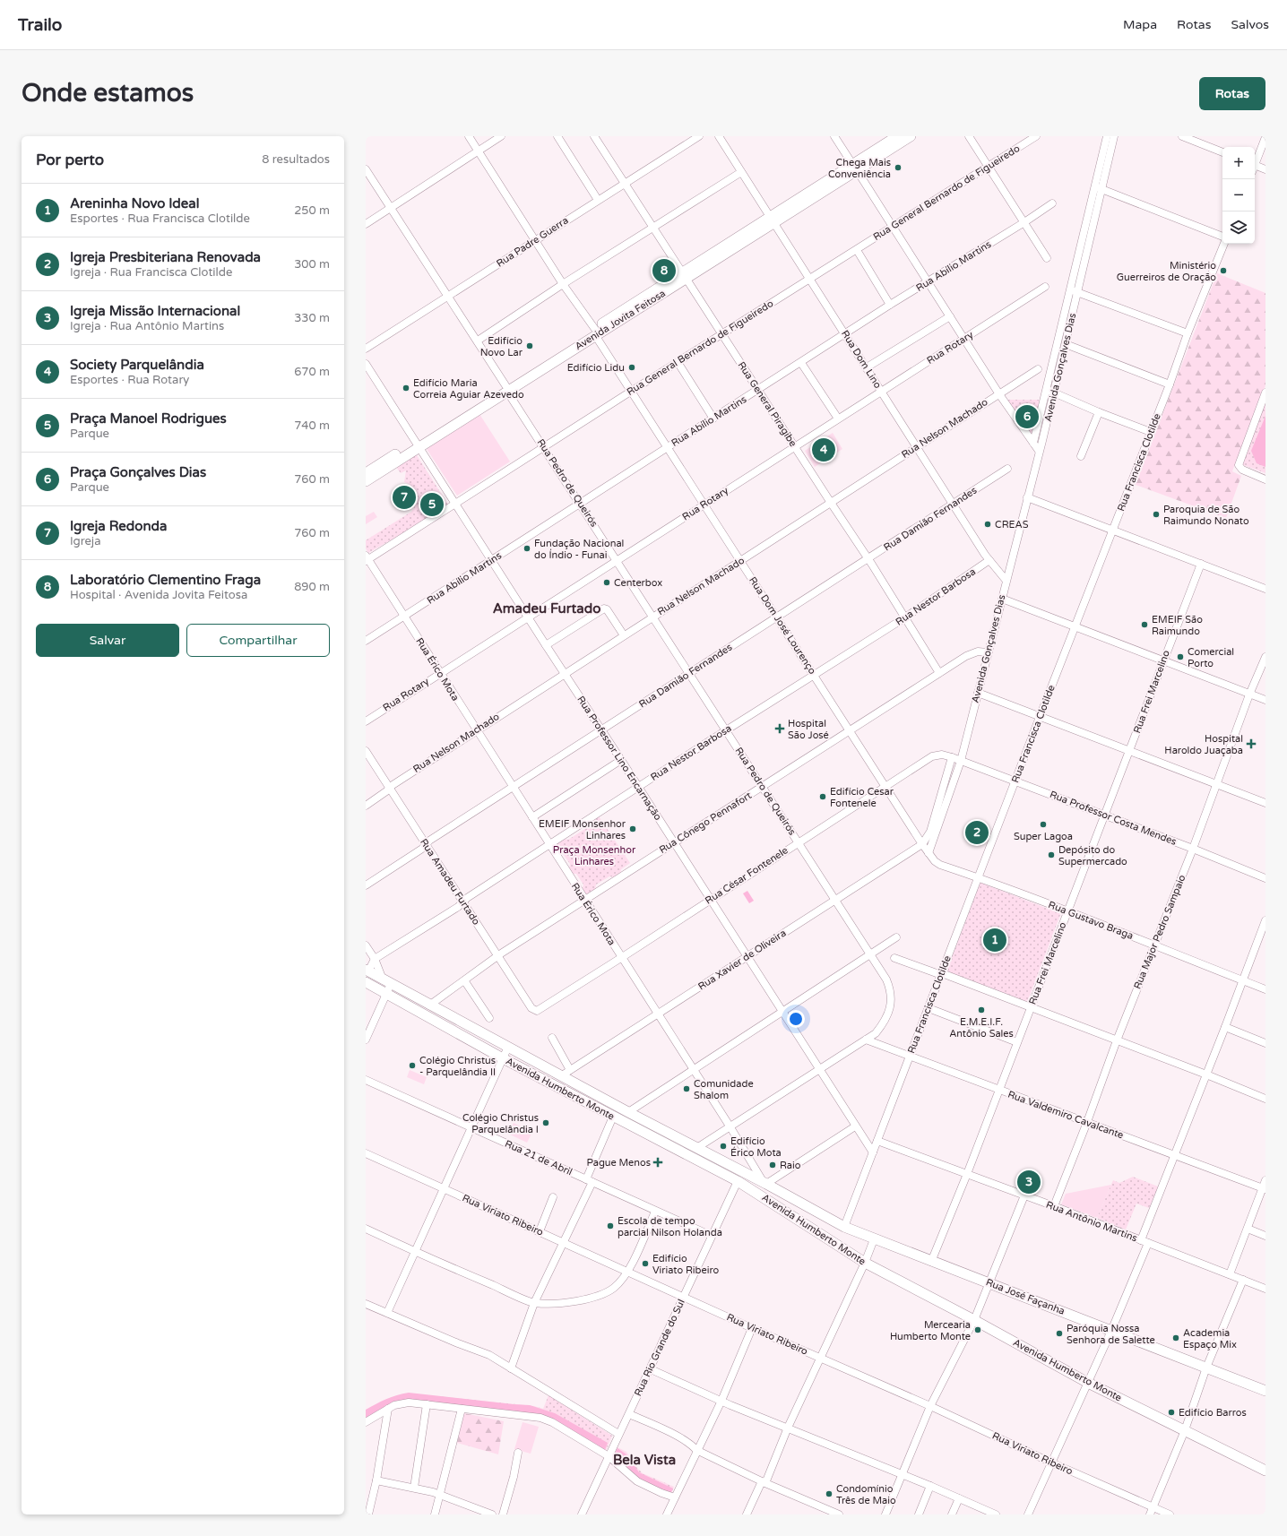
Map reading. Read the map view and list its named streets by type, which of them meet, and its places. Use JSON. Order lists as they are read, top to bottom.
{
  "streets": {
    "main road": ["Avenida Jovita Feitosa", "Avenida Humberto Monte", "Rua José Façanha"],
    "street": [
      "Rua General Bernardo de Figueiredo",
      "Rua Padre Guerra",
      "Rua Abílio Martins",
      "Rua Rotary",
      "Rua Dom Lino",
      "Avenida Gonçalves Dias",
      "Rua General Piragibe",
      "Rua Nelson Machado",
      "Rua Francisca Clotilde",
      "Rua Pedro de Queirós",
      "Rua Damião Fernandes",
      "Rua Nestor Barbosa",
      "Rua Dom José Lourenço",
      "Rua Érico Mota",
      "Rua Frei Marcelino",
      "Rua Professor Lino Encarnação",
      "Rua Professor Costa Mendes",
      "Rua Cônego Pennafort",
      "Rua César Fontenele",
      "Rua Amadeu Furtado",
      "Rua Gustavo Braga",
      "Rua Major Pedro Sampaio",
      "Rua Xavier de Oliveira",
      "Rua Valdemiro Cavalcante",
      "Rua 21 de Abril",
      "Rua Viriato Ribeiro",
      "Rua Antônio Martins",
      "Rua Rio Grande do Sul"
    ]
  },
  "crossings": [
    ["Rua General Bernardo de Figueiredo", "Rua Dom Lino"],
    ["Rua General Bernardo de Figueiredo", "Rua General Piragibe"],
    ["Rua General Bernardo de Figueiredo", "Rua Pedro de Queirós"],
    ["Rua General Bernardo de Figueiredo", "Rua Dom José Lourenço"],
    ["Rua General Bernardo de Figueiredo", "Rua Érico Mota"],
    ["Rua General Bernardo de Figueiredo", "Rua Professor Lino Encarnação"],
    ["Rua Padre Guerra", "Rua General Piragibe"],
    ["Rua Padre Guerra", "Rua Pedro de Queirós"],
    ["Rua Padre Guerra", "Rua Dom José Lourenço"],
    ["Rua Abílio Martins", "Rua Dom Lino"],
    ["Rua Abílio Martins", "Rua General Piragibe"],
    ["Rua Abílio Martins", "Rua Pedro de Queirós"],
    ["Rua Abílio Martins", "Rua Dom José Lourenço"],
    ["Rua Abílio Martins", "Rua Érico Mota"],
    ["Rua Abílio Martins", "Rua Professor Lino Encarnação"],
    ["Avenida Jovita Feitosa", "Rua Dom Lino"],
    ["Avenida Jovita Feitosa", "Rua General Piragibe"],
    ["Avenida Jovita Feitosa", "Rua Pedro de Queirós"],
    ["Avenida Jovita Feitosa", "Rua Dom José Lourenço"],
    ["Avenida Jovita Feitosa", "Rua Professor Lino Encarnação"],
    ["Rua Rotary", "Rua Dom Lino"],
    ["Rua Rotary", "Rua General Piragibe"],
    ["Rua Rotary", "Rua Pedro de Queirós"],
    ["Rua Rotary", "Rua Dom José Lourenço"],
    ["Rua Rotary", "Rua Érico Mota"],
    ["Rua Rotary", "Rua Professor Lino Encarnação"],
    ["Rua Dom Lino", "Avenida Gonçalves Dias"],
    ["Rua Dom Lino", "Rua Nelson Machado"],
    ["Rua Dom Lino", "Rua Damião Fernandes"],
    ["Rua Dom Lino", "Rua Nestor Barbosa"],
    ["Avenida Gonçalves Dias", "Rua Dom José Lourenço"],
    ["Avenida Gonçalves Dias", "Rua Professor Costa Mendes"],
    ["Avenida Gonçalves Dias", "Rua Cônego Pennafort"],
    ["Avenida Gonçalves Dias", "Rua César Fontenele"],
    ["Avenida Gonçalves Dias", "Rua Gustavo Braga"],
    ["Avenida Gonçalves Dias", "Rua Xavier de Oliveira"],
    ["Rua General Piragibe", "Rua Nelson Machado"],
    ["Rua General Piragibe", "Rua Damião Fernandes"],
    ["Rua General Piragibe", "Rua Nestor Barbosa"],
    ["Rua General Piragibe", "Rua Cônego Pennafort"],
    ["Rua Nelson Machado", "Rua Pedro de Queirós"],
    ["Rua Nelson Machado", "Rua Dom José Lourenço"],
    ["Rua Nelson Machado", "Rua Érico Mota"],
    ["Rua Nelson Machado", "Rua Professor Lino Encarnação"],
    ["Rua Nelson Machado", "Rua Amadeu Furtado"],
    ["Rua Francisca Clotilde", "Rua Professor Lino Encarnação"],
    ["Rua Francisca Clotilde", "Rua Professor Costa Mendes"],
    ["Rua Francisca Clotilde", "Rua Gustavo Braga"],
    ["Rua Francisca Clotilde", "Avenida Humberto Monte"],
    ["Rua Francisca Clotilde", "Rua Valdemiro Cavalcante"],
    ["Rua Francisca Clotilde", "Rua Antônio Martins"],
    ["Rua Francisca Clotilde", "Rua José Façanha"],
    ["Rua Pedro de Queirós", "Rua Damião Fernandes"],
    ["Rua Pedro de Queirós", "Rua Nestor Barbosa"],
    ["Rua Pedro de Queirós", "Rua Érico Mota"],
    ["Rua Pedro de Queirós", "Rua Professor Lino Encarnação"],
    ["Rua Pedro de Queirós", "Rua Cônego Pennafort"],
    ["Rua Pedro de Queirós", "Rua César Fontenele"],
    ["Rua Pedro de Queirós", "Rua Xavier de Oliveira"],
    ["Rua Pedro de Queirós", "Avenida Humberto Monte"],
    ["Rua Pedro de Queirós", "Rua Valdemiro Cavalcante"],
    ["Rua Damião Fernandes", "Rua Dom José Lourenço"],
    ["Rua Damião Fernandes", "Rua Érico Mota"],
    ["Rua Damião Fernandes", "Rua Professor Lino Encarnação"],
    ["Rua Damião Fernandes", "Rua Amadeu Furtado"],
    ["Rua Nestor Barbosa", "Rua Dom José Lourenço"],
    ["Rua Nestor Barbosa", "Rua Érico Mota"],
    ["Rua Nestor Barbosa", "Rua Professor Lino Encarnação"],
    ["Rua Nestor Barbosa", "Rua Amadeu Furtado"],
    ["Rua Nestor Barbosa", "Avenida Humberto Monte"],
    ["Rua Dom José Lourenço", "Rua Cônego Pennafort"],
    ["Rua Dom José Lourenço", "Rua César Fontenele"],
    ["Rua Dom José Lourenço", "Rua Gustavo Braga"],
    ["Rua Dom José Lourenço", "Rua Xavier de Oliveira"],
    ["Rua Érico Mota", "Rua Cônego Pennafort"],
    ["Rua Érico Mota", "Rua César Fontenele"],
    ["Rua Érico Mota", "Rua Xavier de Oliveira"],
    ["Rua Érico Mota", "Avenida Humberto Monte"],
    ["Rua Frei Marcelino", "Rua Professor Costa Mendes"],
    ["Rua Frei Marcelino", "Rua Gustavo Braga"],
    ["Rua Frei Marcelino", "Rua Valdemiro Cavalcante"],
    ["Rua Frei Marcelino", "Rua Antônio Martins"],
    ["Rua Frei Marcelino", "Rua José Façanha"],
    ["Rua Professor Lino Encarnação", "Rua Cônego Pennafort"],
    ["Rua Professor Lino Encarnação", "Rua César Fontenele"],
    ["Rua Professor Lino Encarnação", "Rua Xavier de Oliveira"],
    ["Rua Professor Costa Mendes", "Rua César Fontenele"],
    ["Rua Professor Costa Mendes", "Rua Major Pedro Sampaio"],
    ["Rua Cônego Pennafort", "Rua Amadeu Furtado"],
    ["Rua Cônego Pennafort", "Avenida Humberto Monte"],
    ["Rua César Fontenele", "Rua Amadeu Furtado"],
    ["Rua Gustavo Braga", "Rua Major Pedro Sampaio"],
    ["Rua Gustavo Braga", "Rua Xavier de Oliveira"],
    ["Rua Major Pedro Sampaio", "Rua Valdemiro Cavalcante"],
    ["Rua Major Pedro Sampaio", "Rua Antônio Martins"],
    ["Rua Xavier de Oliveira", "Avenida Humberto Monte"],
    ["Avenida Humberto Monte", "Rua José Façanha"],
    ["Avenida Humberto Monte", "Rua Rio Grande do Sul"],
    ["Rua 21 de Abril", "Rua Rio Grande do Sul"],
    ["Rua Viriato Ribeiro", "Rua Rio Grande do Sul"]
  ],
  "districts": ["Amadeu Furtado", "Bela Vista"],
  "parks": ["Praça Monsenhor Linhares"],
  "places": {
    "other": [
      "Chega Mais Conveniência",
      "Ministério Guerreiros de Oração",
      "Edifício Novo Lar",
      "Edifício Lidu",
      "Edifício Maria Correia Aguiar Azevedo",
      "Paroquia de São Raimundo Nonato",
      "CREAS",
      "Fundação Nacional do Índio - Funai",
      "Centerbox",
      "EMEIF São Raimundo",
      "Comercial Porto",
      "Edifício Cesar Fontenele",
      "Super Lagoa",
      "EMEIF Monsenhor Linhares",
      "Depósito do Supermercado",
      "E.M.E.I.F. Antônio Sales",
      "Colégio Christus - Parquelândia II",
      "Comunidade Shalom",
      "Colégio Christus Parquelândia I",
      "Edifício Érico Mota",
      "Raio",
      "Escola de tempo parcial Nilson Holanda",
      "Edifício Viriato Ribeiro",
      "Mercearia Humberto Monte",
      "Paróquia Nossa Senhora de Salette",
      "Academia Espaço Mix",
      "Edifício Barros",
      "Condomínio Três de Maio"
    ],
    "health": ["Hospital São José", "Hospital Haroldo Juaçaba", "Pague Menos"]
  },
  "page": {
    "header": "Trailo",
    "nav": ["Mapa", "Rotas", "Salvos"],
    "buttons": [
      "Rotas",
      ["Salvar", "Compartilhar"]
    ],
    "title": "Onde estamos",
    "heading": ["Por perto", "8 resultados"],
    "map_buttons": ["+", "−"],
    "list": [
      {
        "mark": "1",
        "name": "Areninha Novo Ideal",
        "note": "Esportes · Rua Francisca Clotilde",
        "value": "250 m"
      },
      {
        "mark": "2",
        "name": "Igreja Presbiteriana Renovada",
        "note": "Igreja · Rua Francisca Clotilde",
        "value": "300 m"
      },
      {
        "mark": "3",
        "name": "Igreja Missão Internacional",
        "note": "Igreja · Rua Antônio Martins",
        "value": "330 m"
      },
      {
        "mark": "4",
        "name": "Society Parquelândia",
        "note": "Esportes · Rua Rotary",
        "value": "670 m"
      },
      {
        "mark": "5",
        "name": "Praça Manoel Rodrigues",
        "note": "Parque",
        "value": "740 m"
      },
      {
        "mark": "6",
        "name": "Praça Gonçalves Dias",
        "note": "Parque",
        "value": "760 m"
      },
      {
        "mark": "7",
        "name": "Igreja Redonda",
        "note": "Igreja",
        "value": "760 m"
      },
      {
        "mark": "8",
        "name": "Laboratório Clementino Fraga",
        "note": "Hospital · Avenida Jovita Feitosa",
        "value": "890 m"
      }
    ],
    "pins": [
      "8",
      "6",
      "4",
      "7",
      "5",
      "2",
      "1",
      "3"
    ]
  }
}
